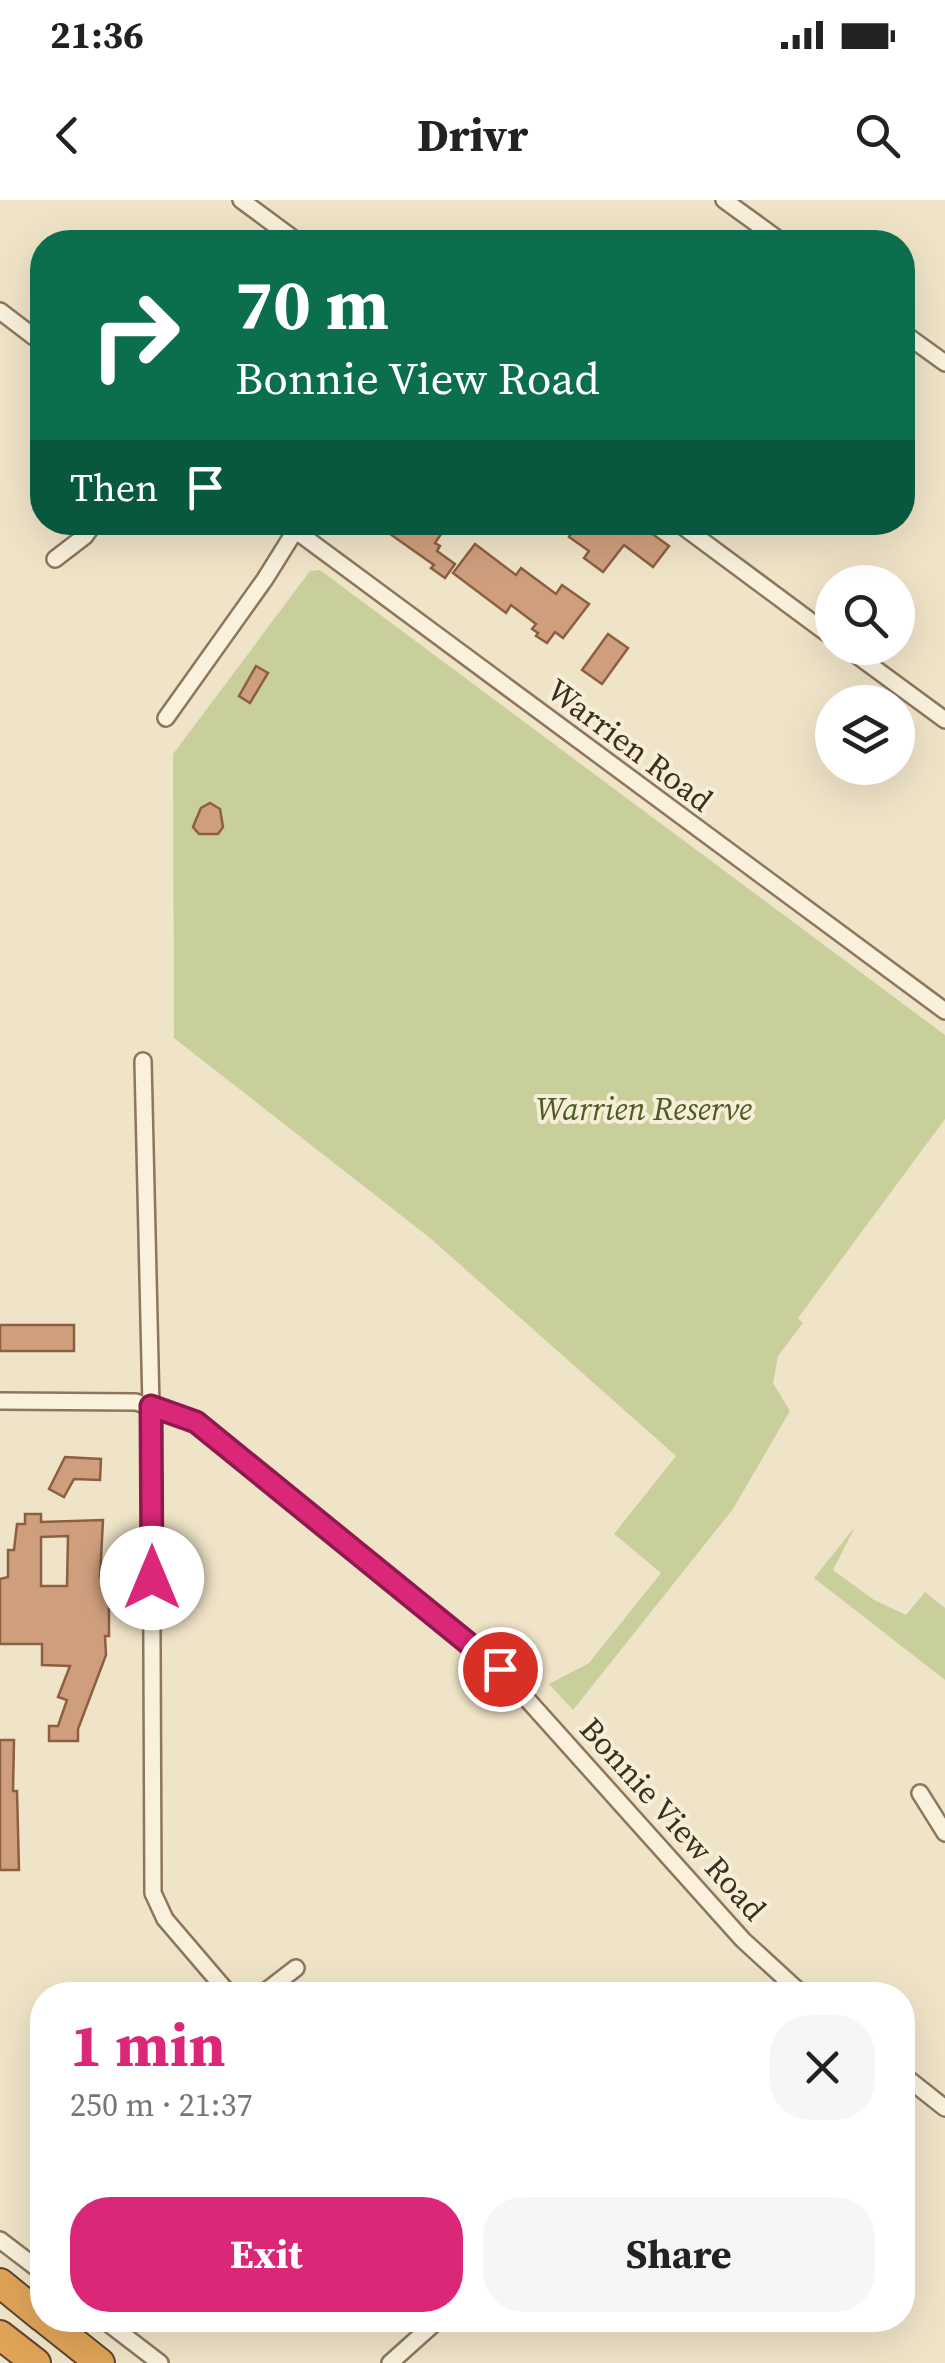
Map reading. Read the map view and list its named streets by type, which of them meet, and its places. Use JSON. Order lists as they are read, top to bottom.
{
  "streets": {
    "street": ["Warrien Road", "Bonnie View Road"]
  },
  "parks": ["Warrien Reserve"],
  "page": {
    "status": "21:36",
    "header": "Drivr",
    "turn": ["70 m", "Bonnie View Road"],
    "then": "Then",
    "heading": ["1 min", "250 m · 21:37"],
    "buttons": ["Exit", "Share"]
  }
}
